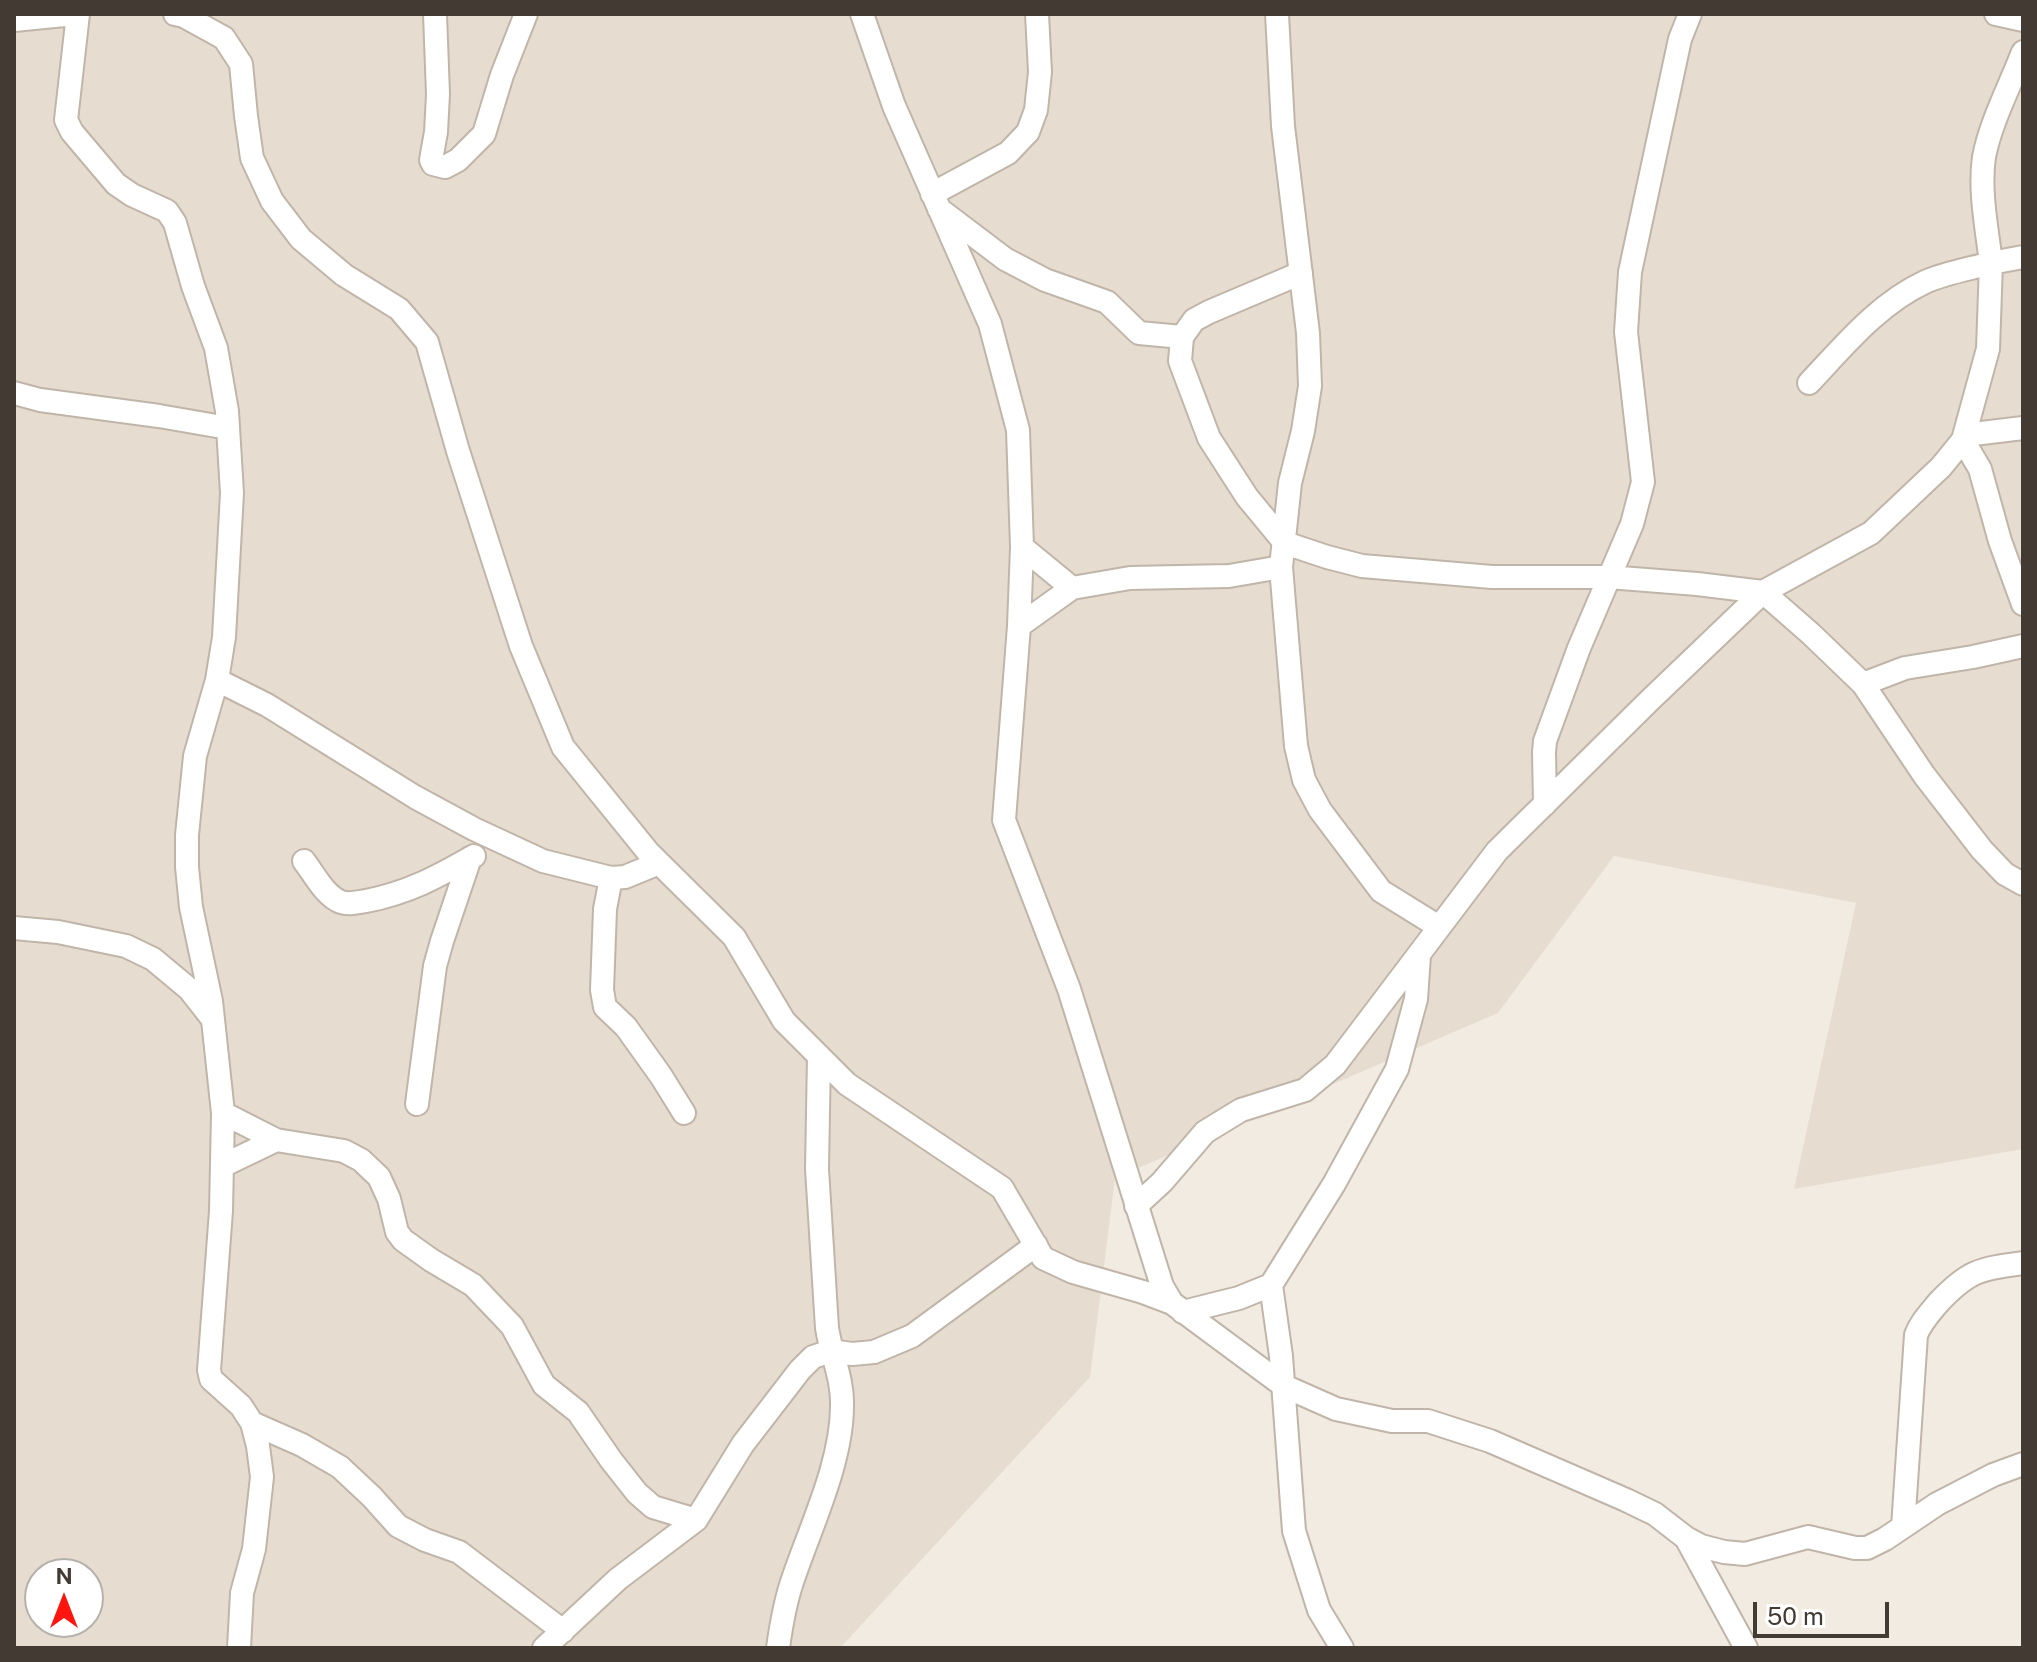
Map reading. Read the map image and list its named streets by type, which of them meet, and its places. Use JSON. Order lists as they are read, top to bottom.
{
  "scale_bar": "50 m",
  "north": "top"
}
